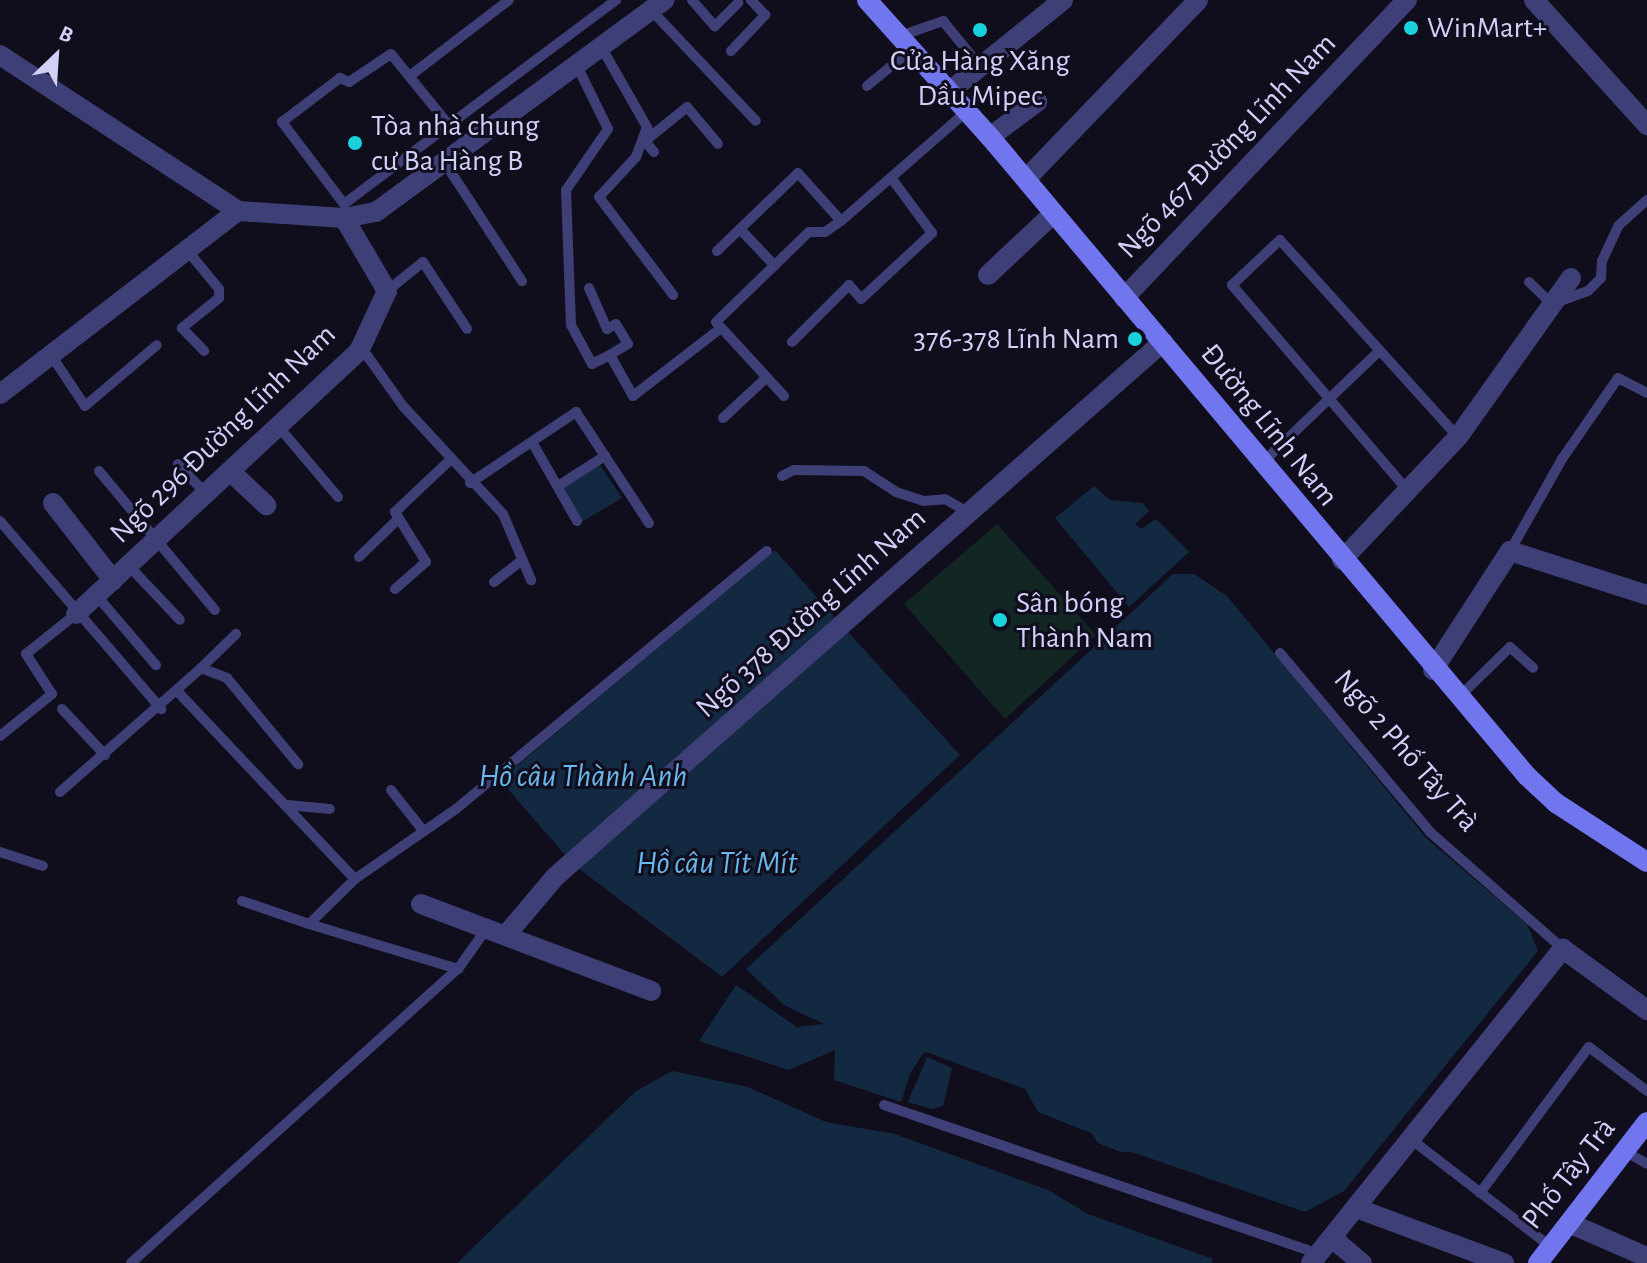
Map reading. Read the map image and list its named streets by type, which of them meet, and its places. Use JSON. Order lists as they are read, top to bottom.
{
  "streets": {
    "main road": ["Đường Lĩnh Nam", "Phố Tây Trà"],
    "street": [
      "Ngõ 467 Đường Lĩnh Nam",
      "Ngõ 296 Đường Lĩnh Nam",
      "Ngõ 378 Đường Lĩnh Nam",
      "Ngõ 2 Phố Tây Trà"
    ]
  },
  "crossings": [
    ["Ngõ 467 Đường Lĩnh Nam", "Đường Lĩnh Nam"],
    ["Đường Lĩnh Nam", "Ngõ 378 Đường Lĩnh Nam"]
  ],
  "water": ["Hồ câu Thành Anh", "Hồ câu Tít Mít"],
  "places": [
    "WinMart+",
    "Cửa Hàng Xăng Dầu Mipec",
    "Tòa nhà chung cư Ba Hàng B",
    "376-378 Lĩnh Nam",
    "Sân bóng Thành Nam"
  ],
  "north": "top right"
}
